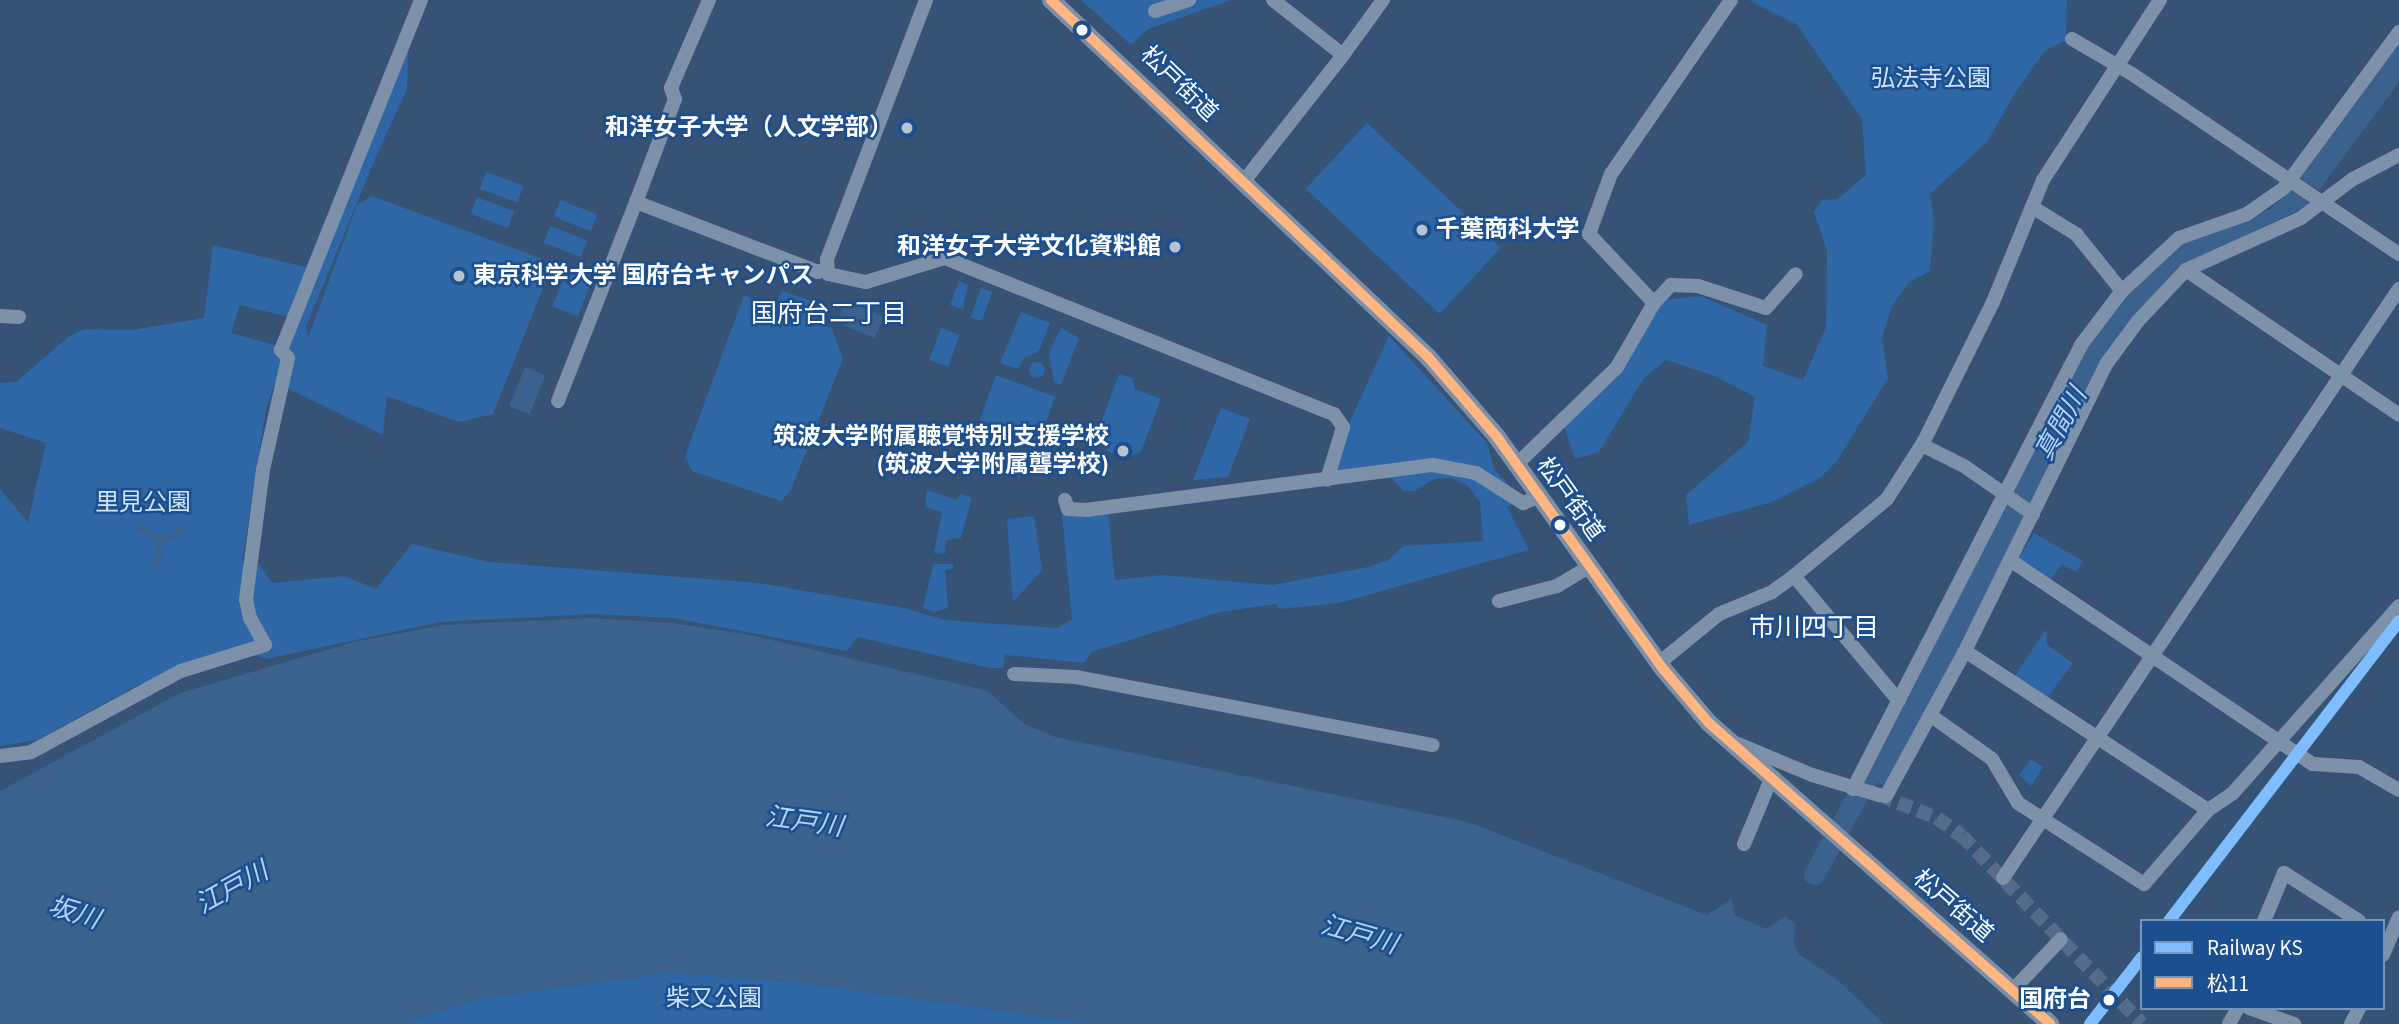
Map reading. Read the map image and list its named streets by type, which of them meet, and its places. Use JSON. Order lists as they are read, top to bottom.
{
  "streets": {
    "main road": ["松戸街道"]
  },
  "districts": ["国府台二丁目", "市川四丁目"],
  "water": ["真間川", "江戸川", "坂川"],
  "parks": ["弘法寺公園", "里見公園", "柴又公園"],
  "places": [
    "和洋女子大学（人文学部）",
    "千葉商科大学",
    "和洋女子大学文化資料館",
    "東京科学大学 国府台キャンパス",
    "筑波大学附属聴覚特別支援学校 (筑波大学附属聾学校)",
    "国府台"
  ],
  "lines": ["transit line 松11", "rail line KS"],
  "legend": ["Railway KS", "松11"]
}
